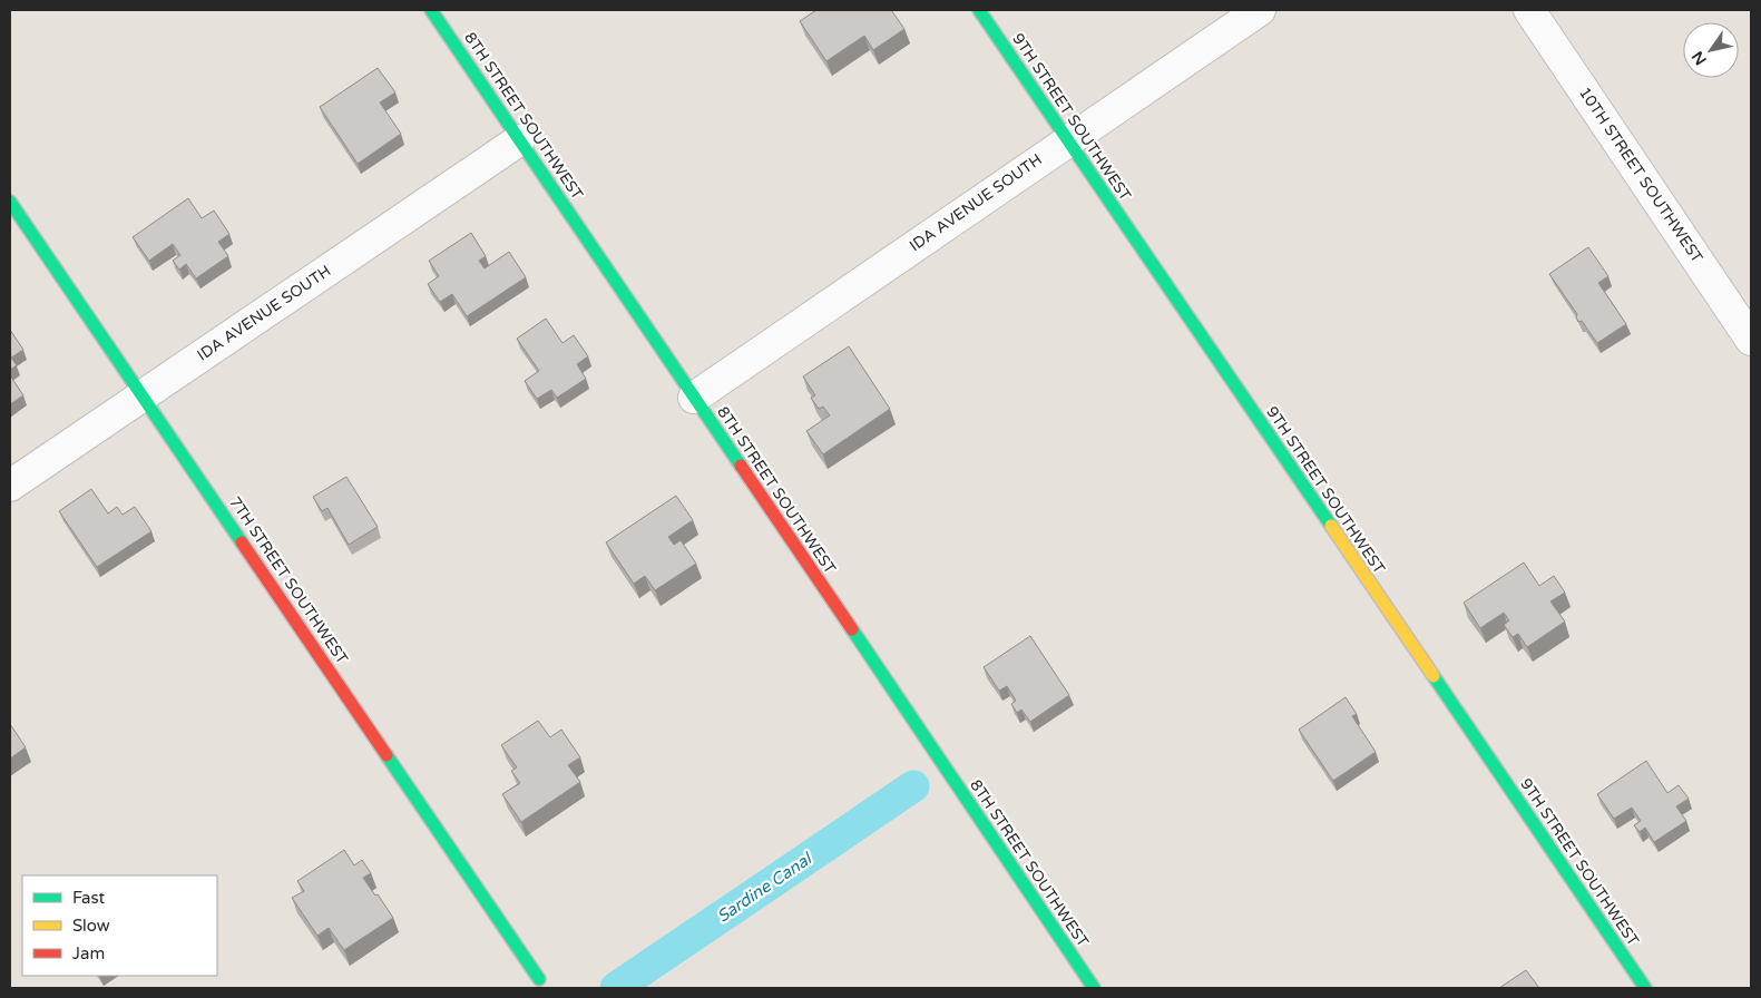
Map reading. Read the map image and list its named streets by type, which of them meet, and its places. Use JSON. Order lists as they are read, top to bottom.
{
  "streets": {
    "street": [
      "8TH STREET SOUTHWEST",
      "9TH STREET SOUTHWEST",
      "10TH STREET SOUTHWEST",
      "IDA AVENUE SOUTH",
      "7TH STREET SOUTHWEST"
    ]
  },
  "crossings": [
    ["8TH STREET SOUTHWEST", "IDA AVENUE SOUTH"],
    ["9TH STREET SOUTHWEST", "IDA AVENUE SOUTH"],
    ["IDA AVENUE SOUTH", "7TH STREET SOUTHWEST"]
  ],
  "water": ["Sardine Canal"],
  "legend": ["Fast", "Slow", "Jam"],
  "north": "bottom left"
}
